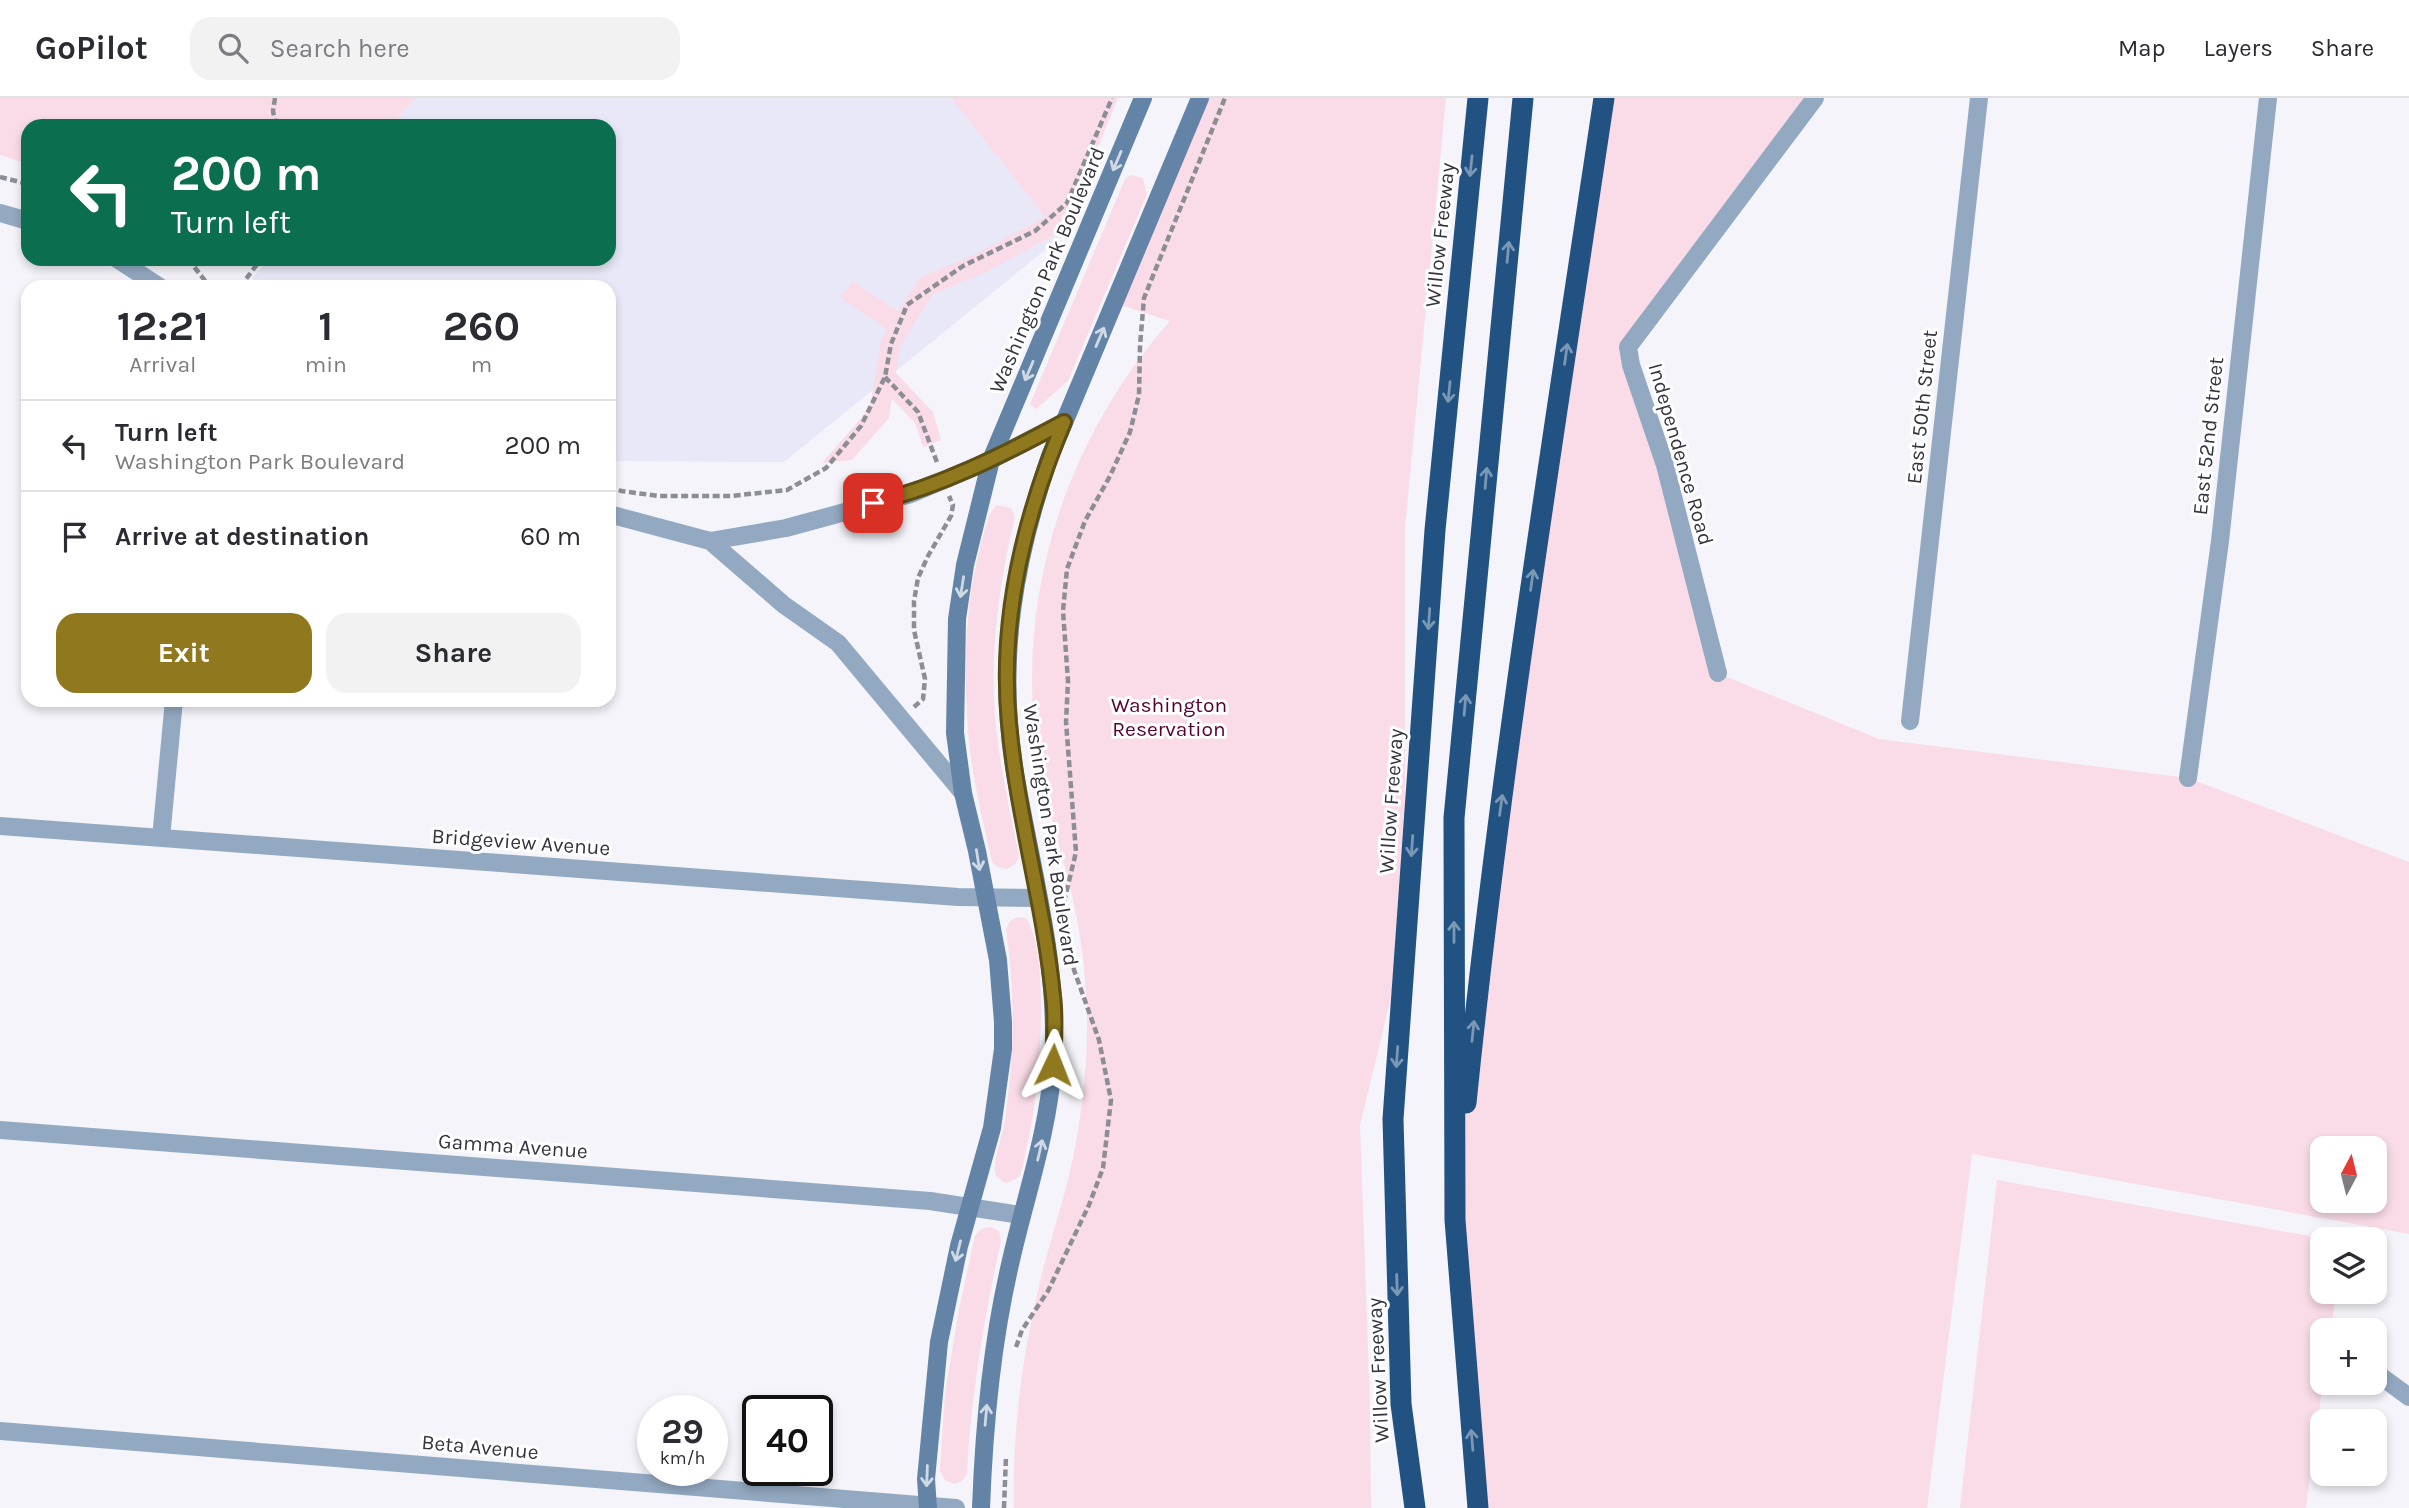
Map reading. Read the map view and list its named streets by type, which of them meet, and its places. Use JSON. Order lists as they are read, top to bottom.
{
  "streets": {
    "highway": ["Willow Freeway"],
    "street": [
      "Washington Park Boulevard",
      "East 50th Street",
      "East 52nd Street",
      "Independence Road",
      "Bridgeview Avenue",
      "Gamma Avenue",
      "Beta Avenue"
    ]
  },
  "crossings": [
    ["Washington Park Boulevard", "Bridgeview Avenue"],
    ["Washington Park Boulevard", "Gamma Avenue"],
    ["Washington Park Boulevard", "Beta Avenue"]
  ],
  "parks": ["Washington Reservation"],
  "north": "top",
  "page": {
    "header": "GoPilot",
    "search": "Search here",
    "nav": ["Map", "Layers", "Share"],
    "turn": ["200 m", "Turn left"],
    "eta": [
      "12:21",
      "Arrival",
      "1",
      "min",
      "260",
      "m"
    ],
    "list": [
      {
        "name": "Turn left",
        "note": "Washington Park Boulevard",
        "value": "200 m"
      },
      {
        "name": "Arrive at destination",
        "value": "60 m"
      }
    ],
    "buttons": ["Exit", "Share"],
    "map_buttons": ["+", "−"],
    "speed": "29 km/h",
    "limit": "40"
  }
}
